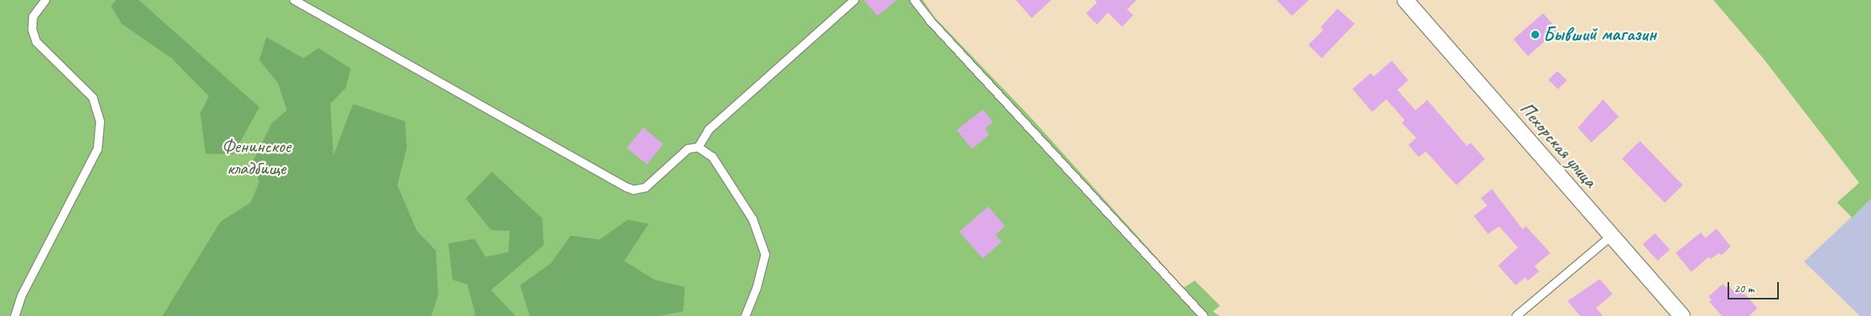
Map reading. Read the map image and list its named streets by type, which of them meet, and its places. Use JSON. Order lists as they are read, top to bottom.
{
  "streets": {
    "street": ["Пехорская улица"]
  },
  "parks": ["Фенинское кладбище"],
  "places": ["Бывший магазин"],
  "scale_bar": "20 m"
}
